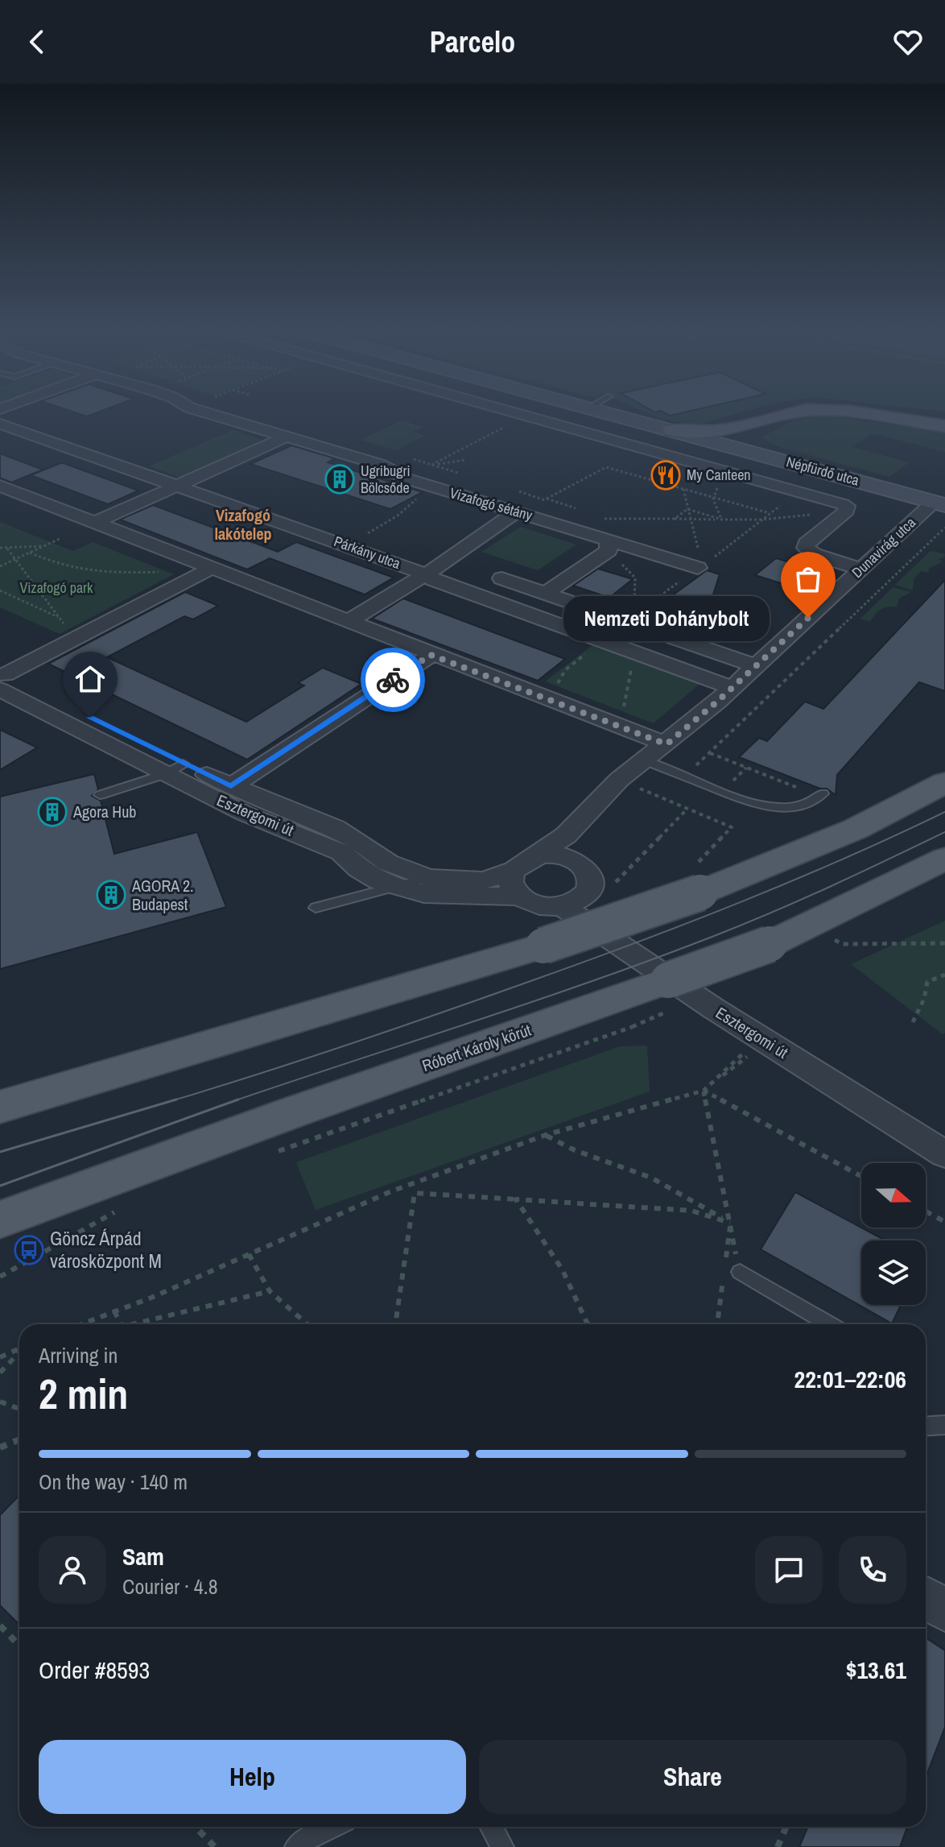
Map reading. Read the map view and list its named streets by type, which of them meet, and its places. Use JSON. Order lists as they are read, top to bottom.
{
  "streets": {
    "main road": ["Róbert Károly körút"],
    "street": [
      "Népfürdő utca",
      "Vizafogó sétány",
      "Dunavirág utca",
      "Párkány utca",
      "Esztergomi út"
    ]
  },
  "crossings": [
    ["Népfürdő utca", "Dunavirág utca"],
    ["Dunavirág utca", "Párkány utca"],
    ["Dunavirág utca", "Esztergomi út"]
  ],
  "districts": ["Vizafogó lakótelep"],
  "parks": ["Vizafogó park"],
  "places": {
    "restaurant": ["My Canteen"],
    "building": ["Ugribugri Bölcsőde", "Agora Hub", "AGORA 2. Budapest"],
    "other": ["Nemzeti Dohánybolt"],
    "bus stop": ["Göncz Árpád városközpont M"]
  },
  "north": "right",
  "page": {
    "header": "Parcelo",
    "bubble": "Nemzeti Dohánybolt",
    "heading": ["2 min", "Arriving in", "22:01–22:06"],
    "panel": [
      "Sam",
      "Courier · 4.8",
      "Order #8593",
      "$13.61"
    ],
    "bar": "On the way · 140 m",
    "buttons": ["Help", "Share"]
  }
}
